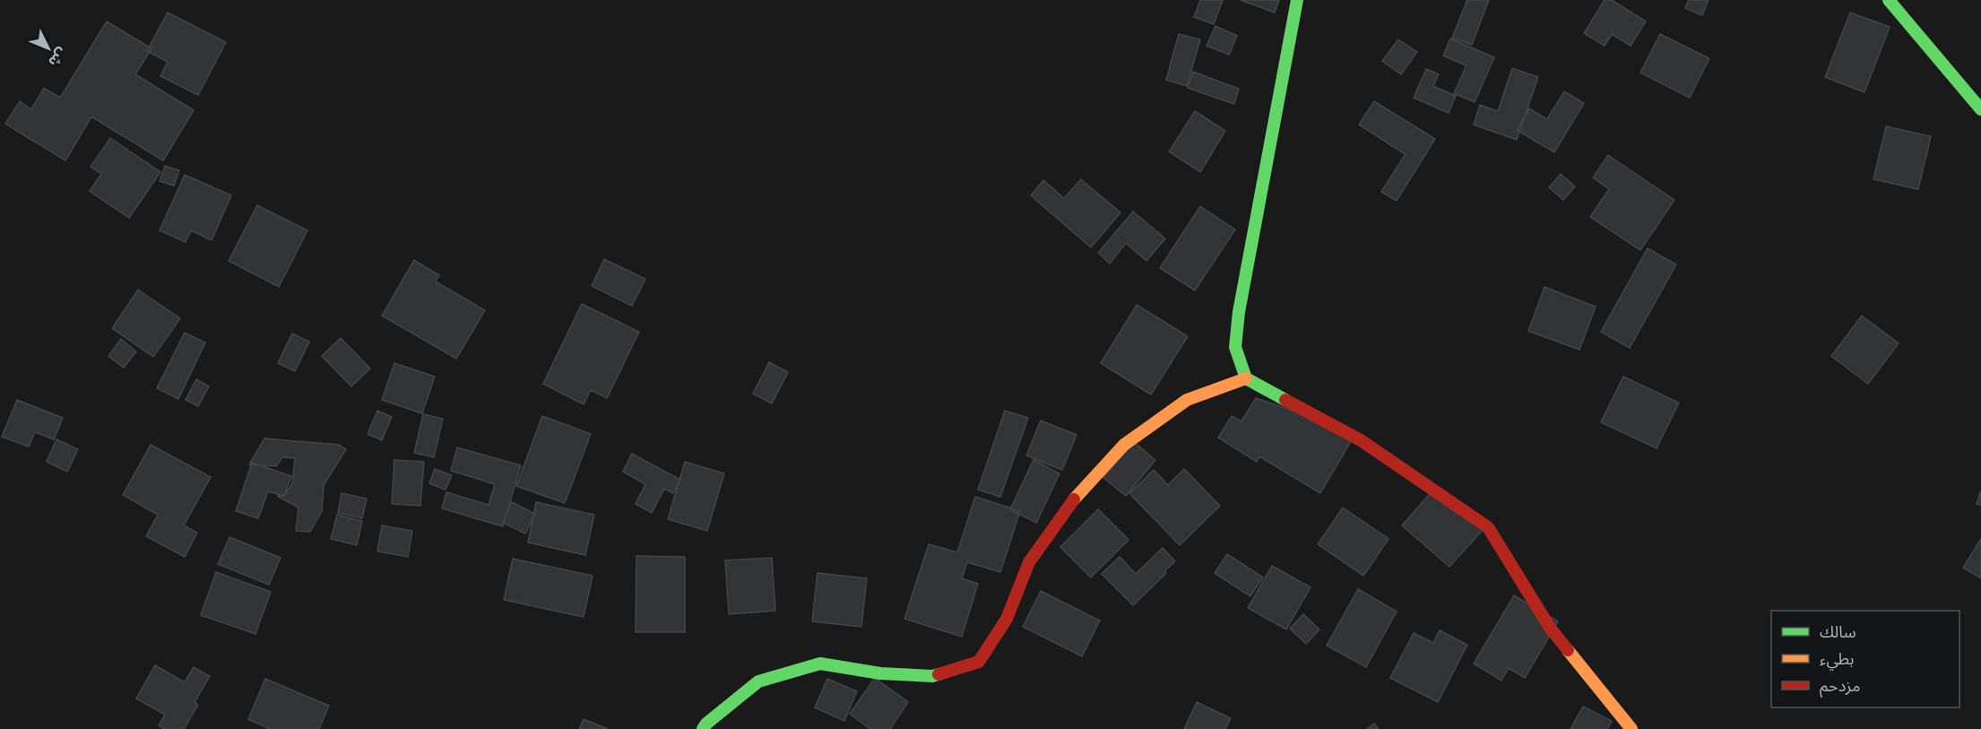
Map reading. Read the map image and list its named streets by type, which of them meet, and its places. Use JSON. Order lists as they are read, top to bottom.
{
  "legend": ["سالك", "بطيء", "مزدحم"],
  "north": "bottom right"
}
